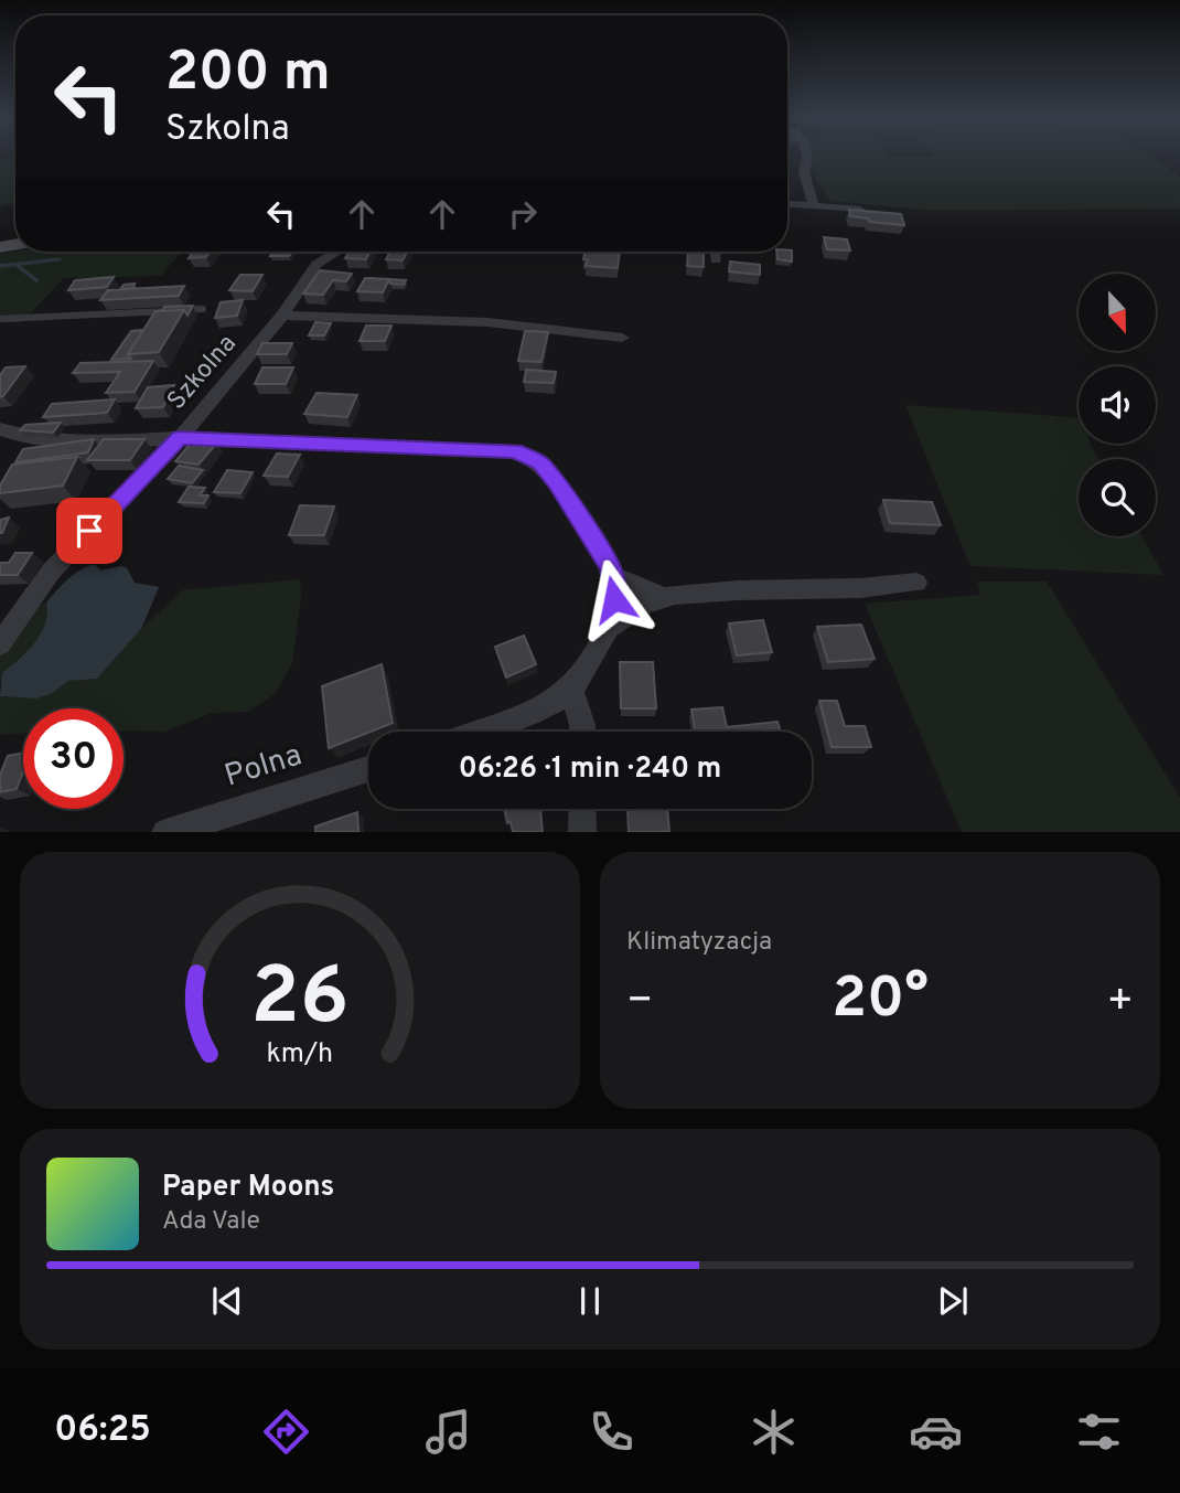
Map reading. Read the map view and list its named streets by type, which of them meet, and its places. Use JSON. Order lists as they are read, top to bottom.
{
  "streets": {
    "street": ["Szkolna", "Polna"]
  },
  "north": "bottom",
  "page": {
    "turn": ["200 m", "Szkolna"],
    "limit": "30",
    "trip": "06:26 · 1 min · 240 m",
    "tile": "Klimatyzacja",
    "heat": ["−", "20°", "+"],
    "song": ["Paper Moons", "Ada Vale"],
    "tabs": "06:25",
    "gauge": ["26", "km/h"]
  }
}
